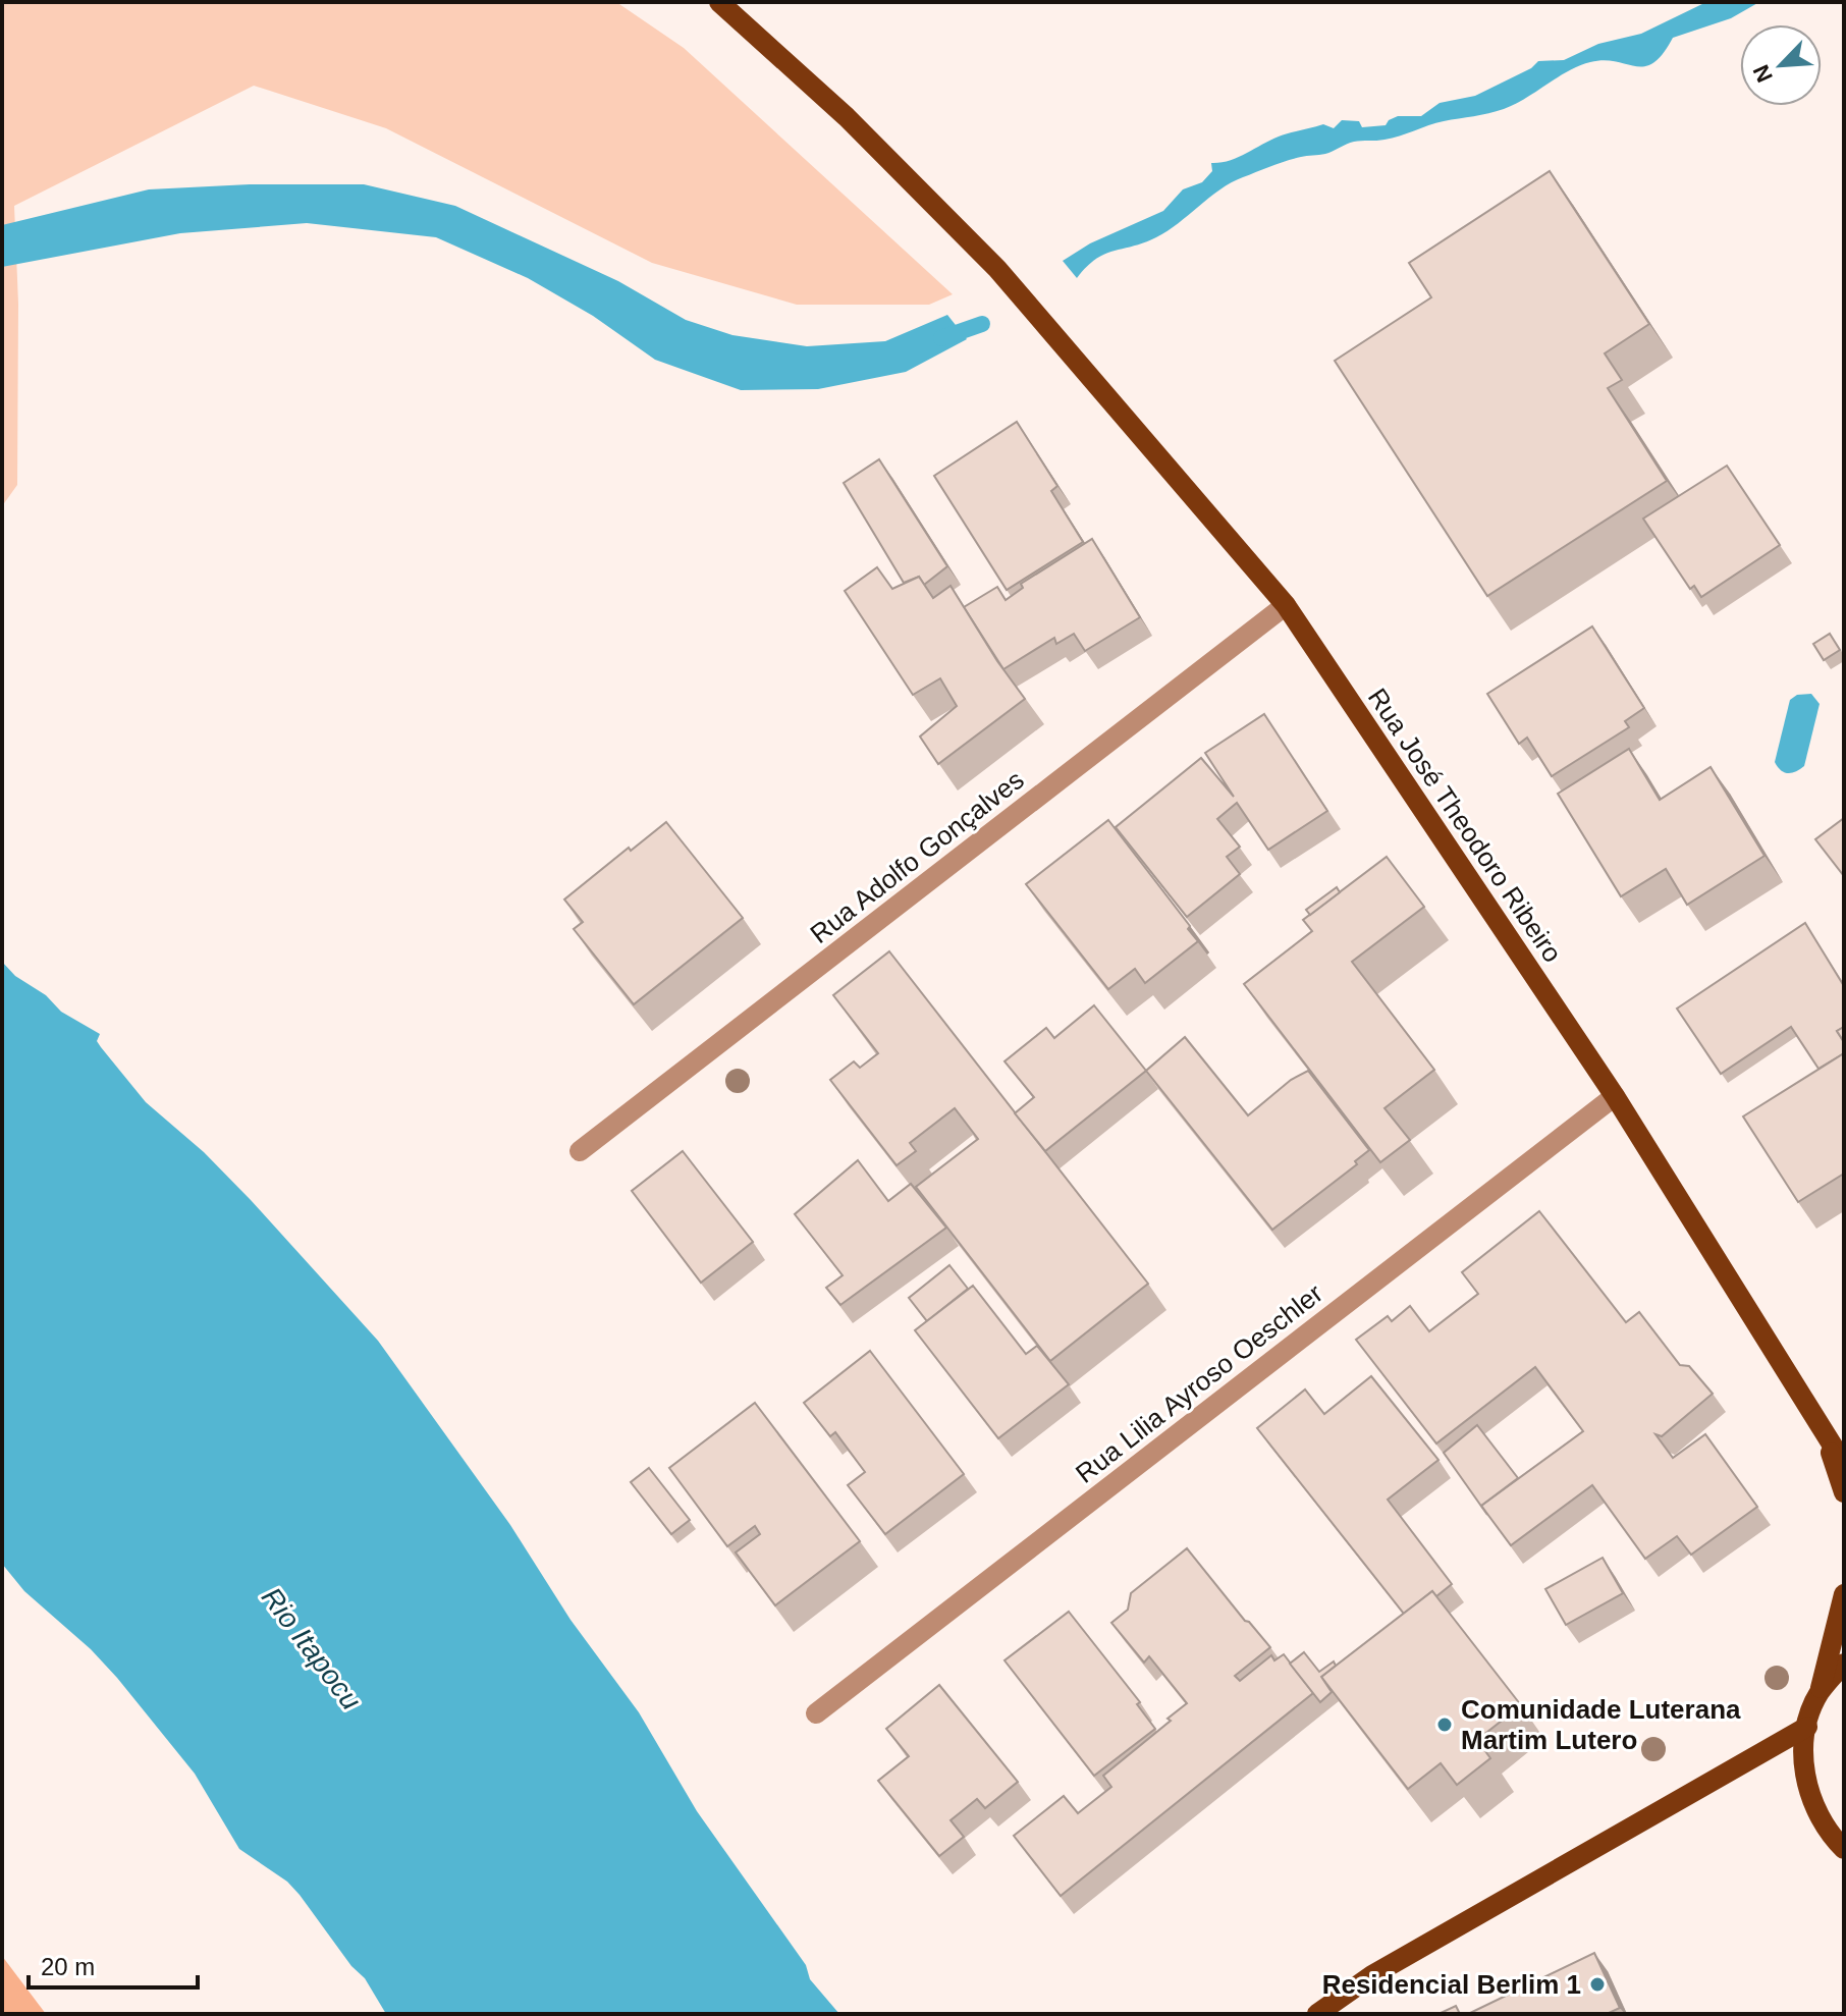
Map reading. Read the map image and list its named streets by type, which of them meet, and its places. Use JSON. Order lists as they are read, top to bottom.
{
  "streets": {
    "main road": ["Rua José Theodoro Ribeiro"],
    "street": ["Rua Adolfo Gonçalves", "Rua Lilia Ayroso Oeschler"]
  },
  "crossings": [
    ["Rua José Theodoro Ribeiro", "Rua Adolfo Gonçalves"],
    ["Rua José Theodoro Ribeiro", "Rua Lilia Ayroso Oeschler"]
  ],
  "water": ["Rio Itapocu"],
  "places": ["Comunidade Luterana Martim Lutero", "Residencial Berlim 1"],
  "scale_bar": "20 m",
  "north": "bottom left"
}
